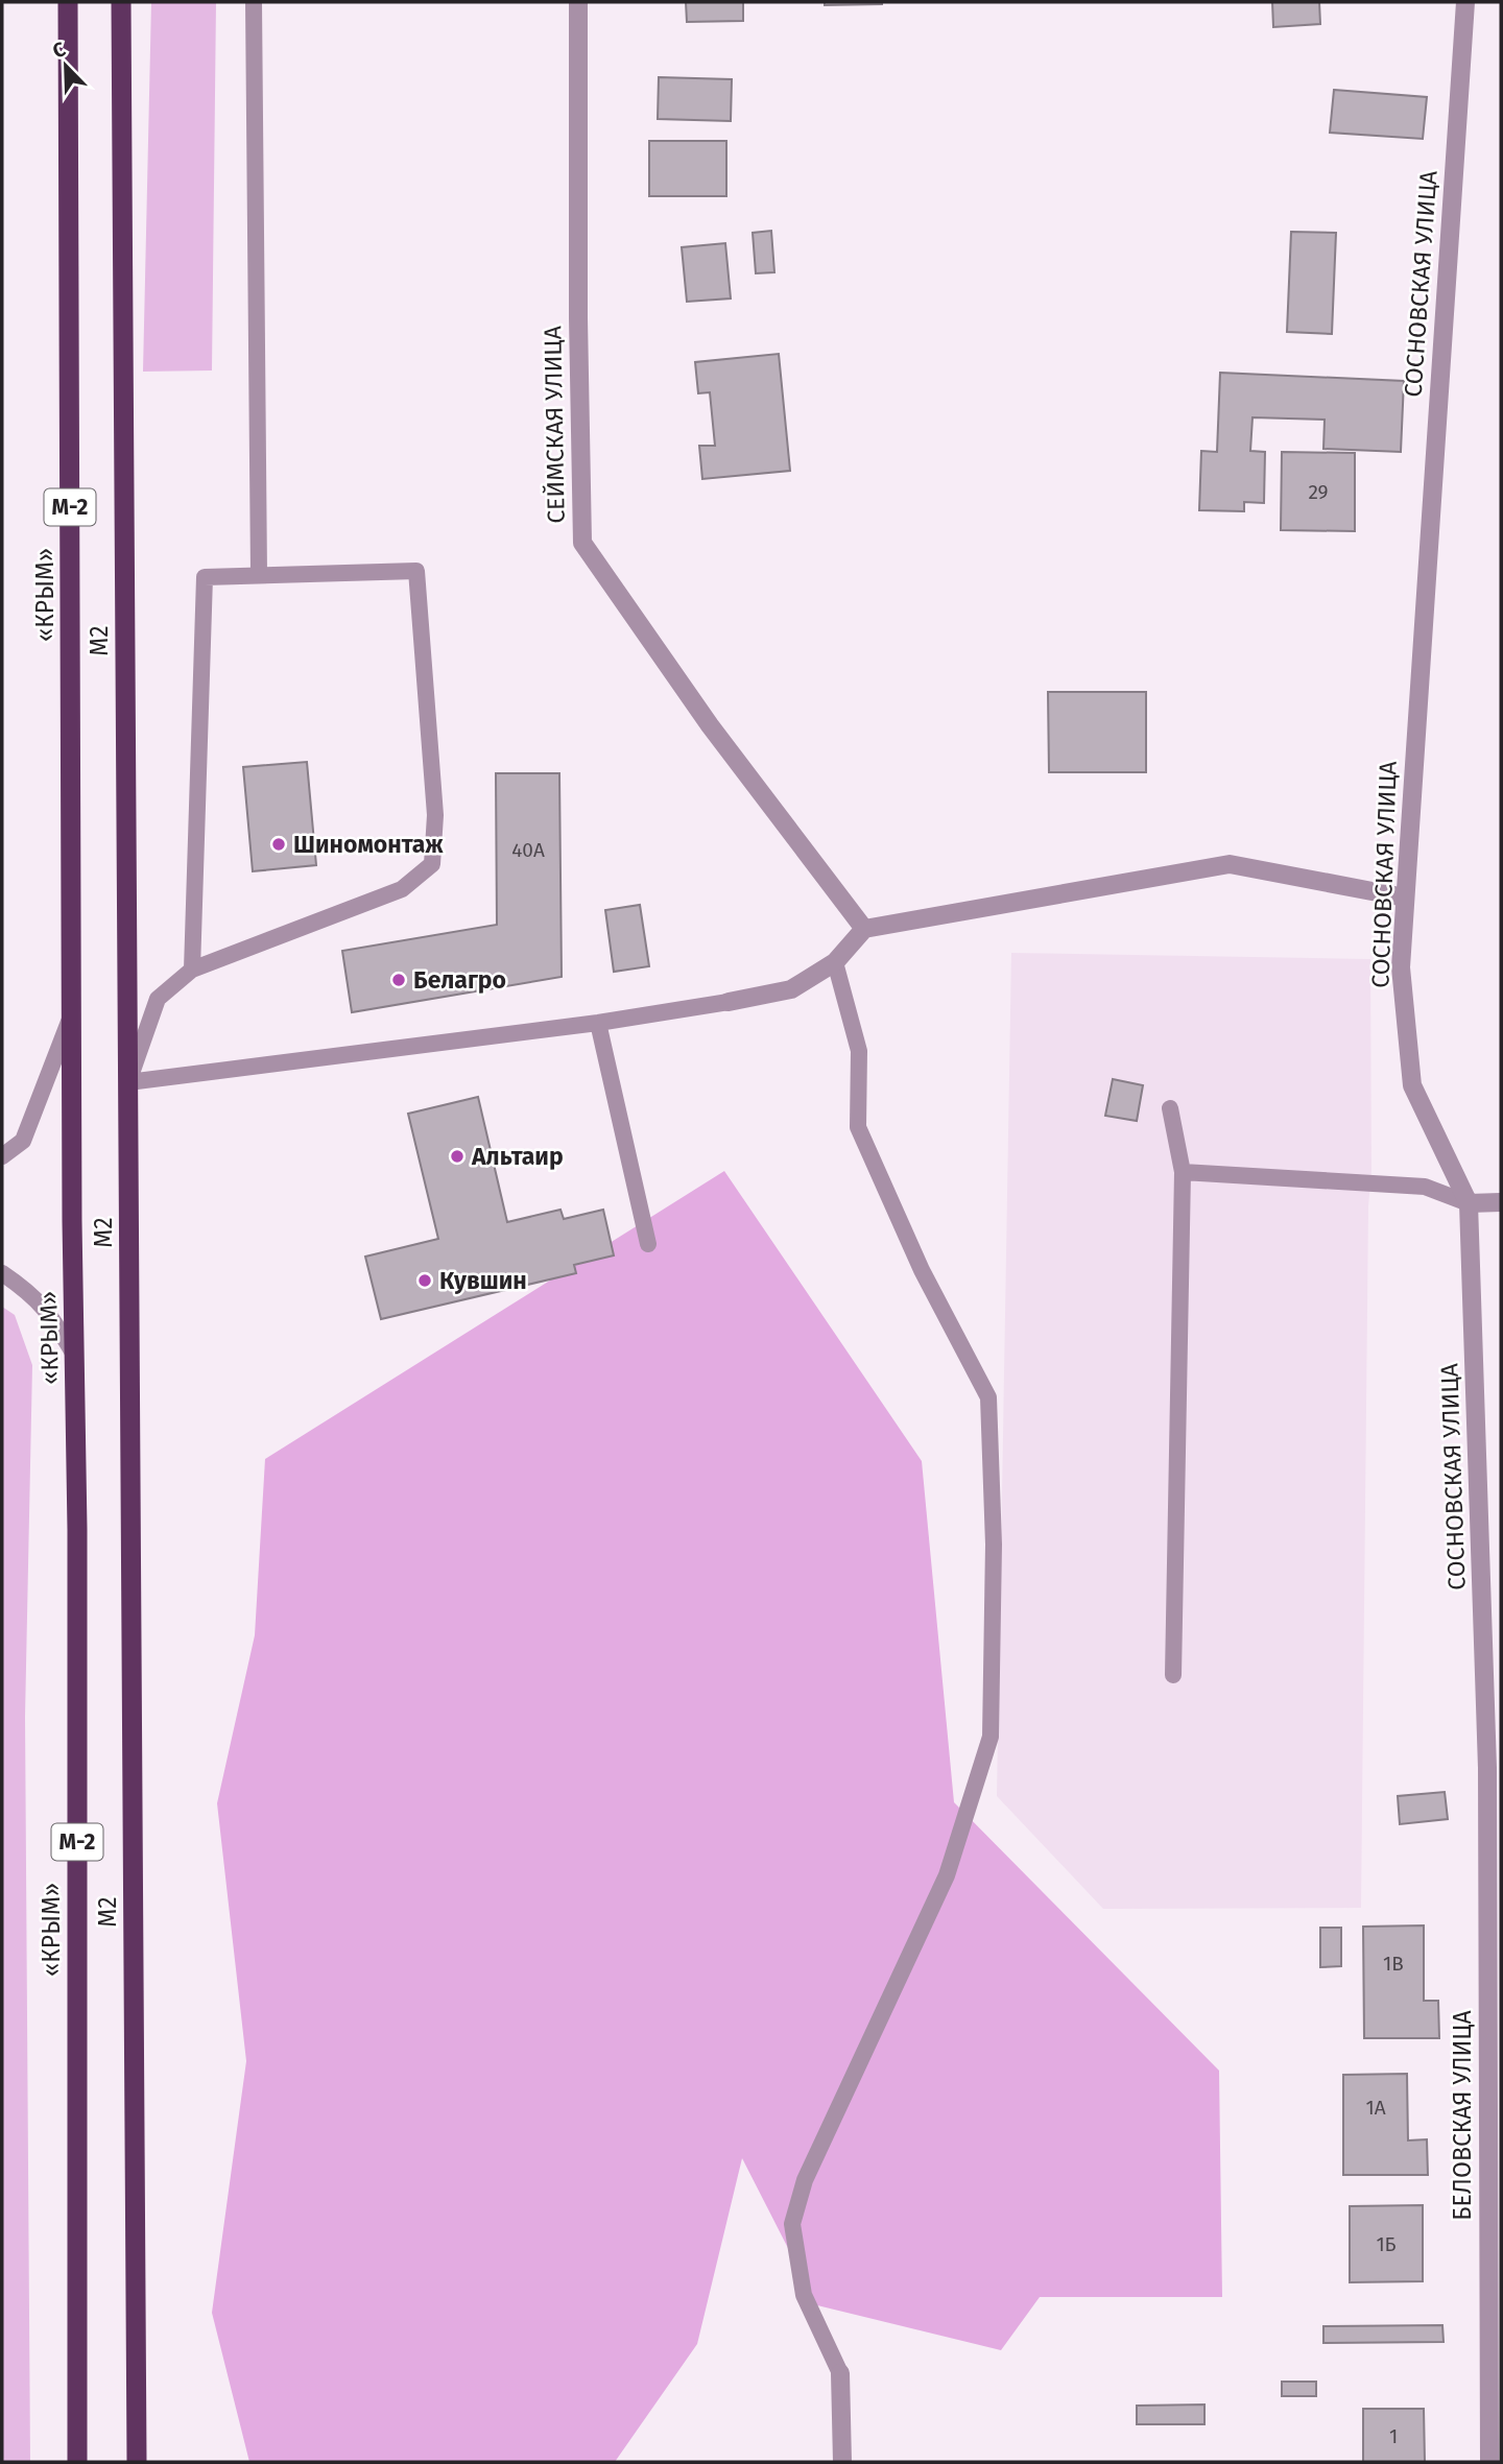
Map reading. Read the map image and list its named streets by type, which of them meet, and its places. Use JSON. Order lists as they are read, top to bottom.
{
  "streets": {
    "highway": ["М-2", "«КРЫМ»", "М2"],
    "street": ["СОСНОВСКАЯ УЛИЦА", "СЕЙМСКАЯ УЛИЦА", "БЕЛОВСКАЯ УЛИЦА"]
  },
  "crossings": [
    ["СОСНОВСКАЯ УЛИЦА", "БЕЛОВСКАЯ УЛИЦА"]
  ],
  "places": [
    "Шиномонтаж",
    "Белагро",
    "Альтаир",
    "Кувшин"
  ],
  "house_numbers": [
    "29",
    "40А",
    "1В",
    "1А",
    "1Б",
    "1"
  ],
  "north": "top left"
}
